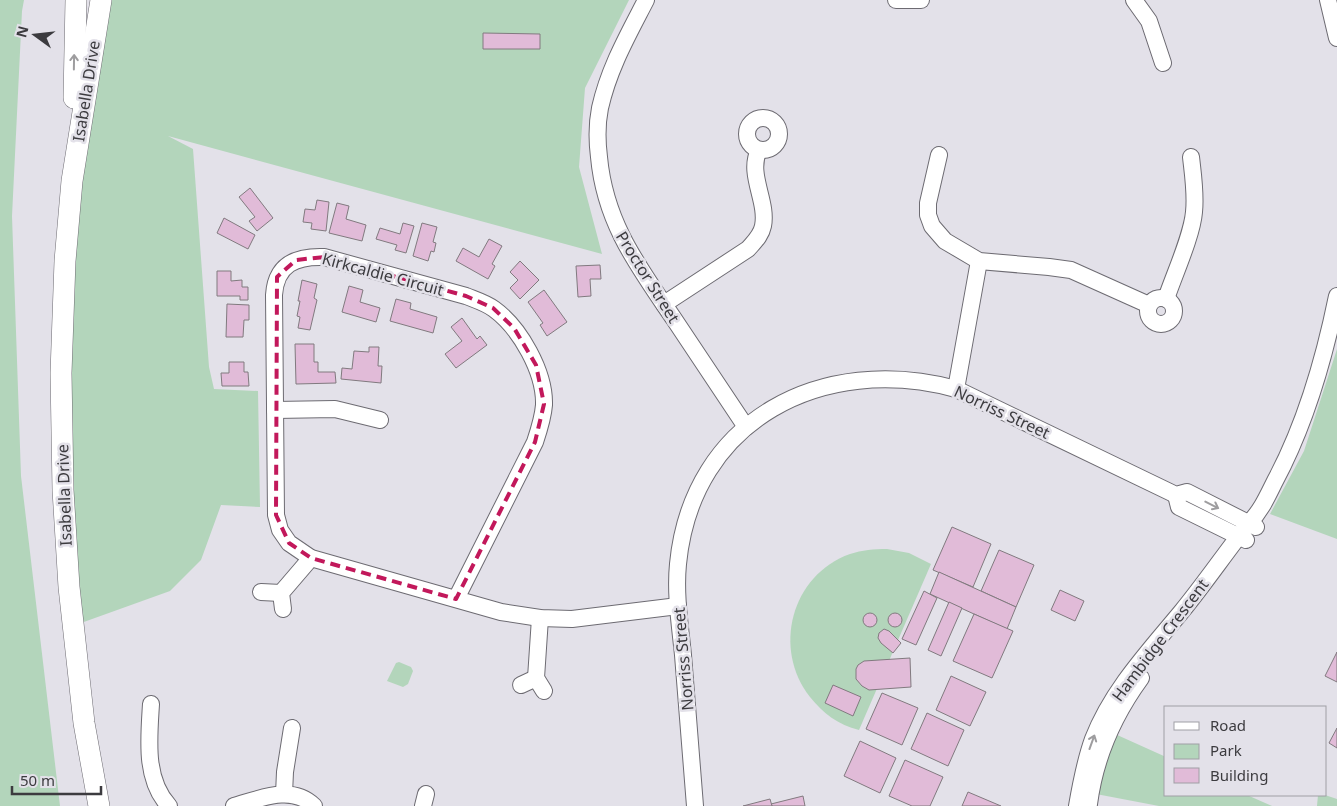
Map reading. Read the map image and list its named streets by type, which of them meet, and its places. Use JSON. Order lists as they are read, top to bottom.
{
  "streets": {
    "main road": ["Isabella Drive"],
    "street": [
      "Kirkcaldie Circuit",
      "Proctor Street",
      "Norriss Street",
      "Hambidge Crescent"
    ]
  },
  "crossings": [
    ["Kirkcaldie Circuit", "Norriss Street"],
    ["Proctor Street", "Norriss Street"],
    ["Norriss Street", "Hambidge Crescent"]
  ],
  "legend": ["Road", "Park", "Building"],
  "scale_bar": "50 m",
  "north": "left"
}
